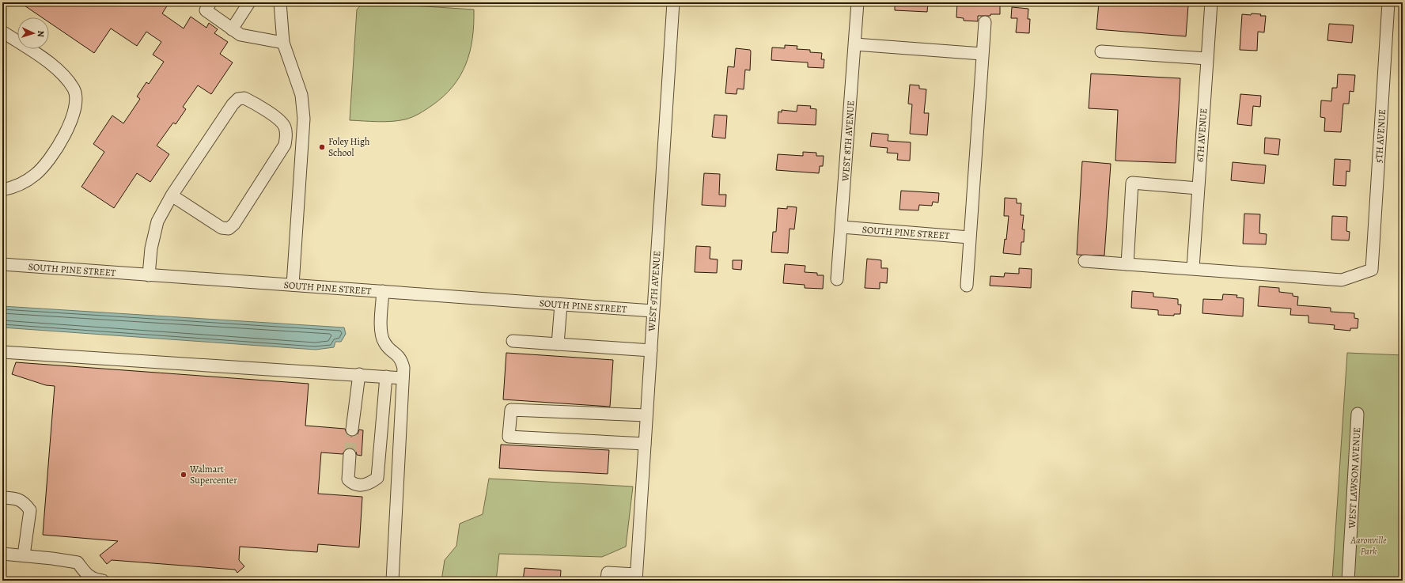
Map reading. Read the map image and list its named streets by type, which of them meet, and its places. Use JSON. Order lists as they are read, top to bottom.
{
  "streets": {
    "street": [
      "6TH AVENUE",
      "5TH AVENUE",
      "WEST 8TH AVENUE",
      "SOUTH PINE STREET",
      "WEST 9TH AVENUE",
      "WEST LAWSON AVENUE"
    ]
  },
  "crossings": [
    ["6TH AVENUE", "5TH AVENUE"],
    ["WEST 8TH AVENUE", "SOUTH PINE STREET"],
    ["SOUTH PINE STREET", "WEST 9TH AVENUE"]
  ],
  "parks": ["Aaronville Park"],
  "places": ["Foley High School", "Walmart Supercenter"],
  "north": "right"
}
